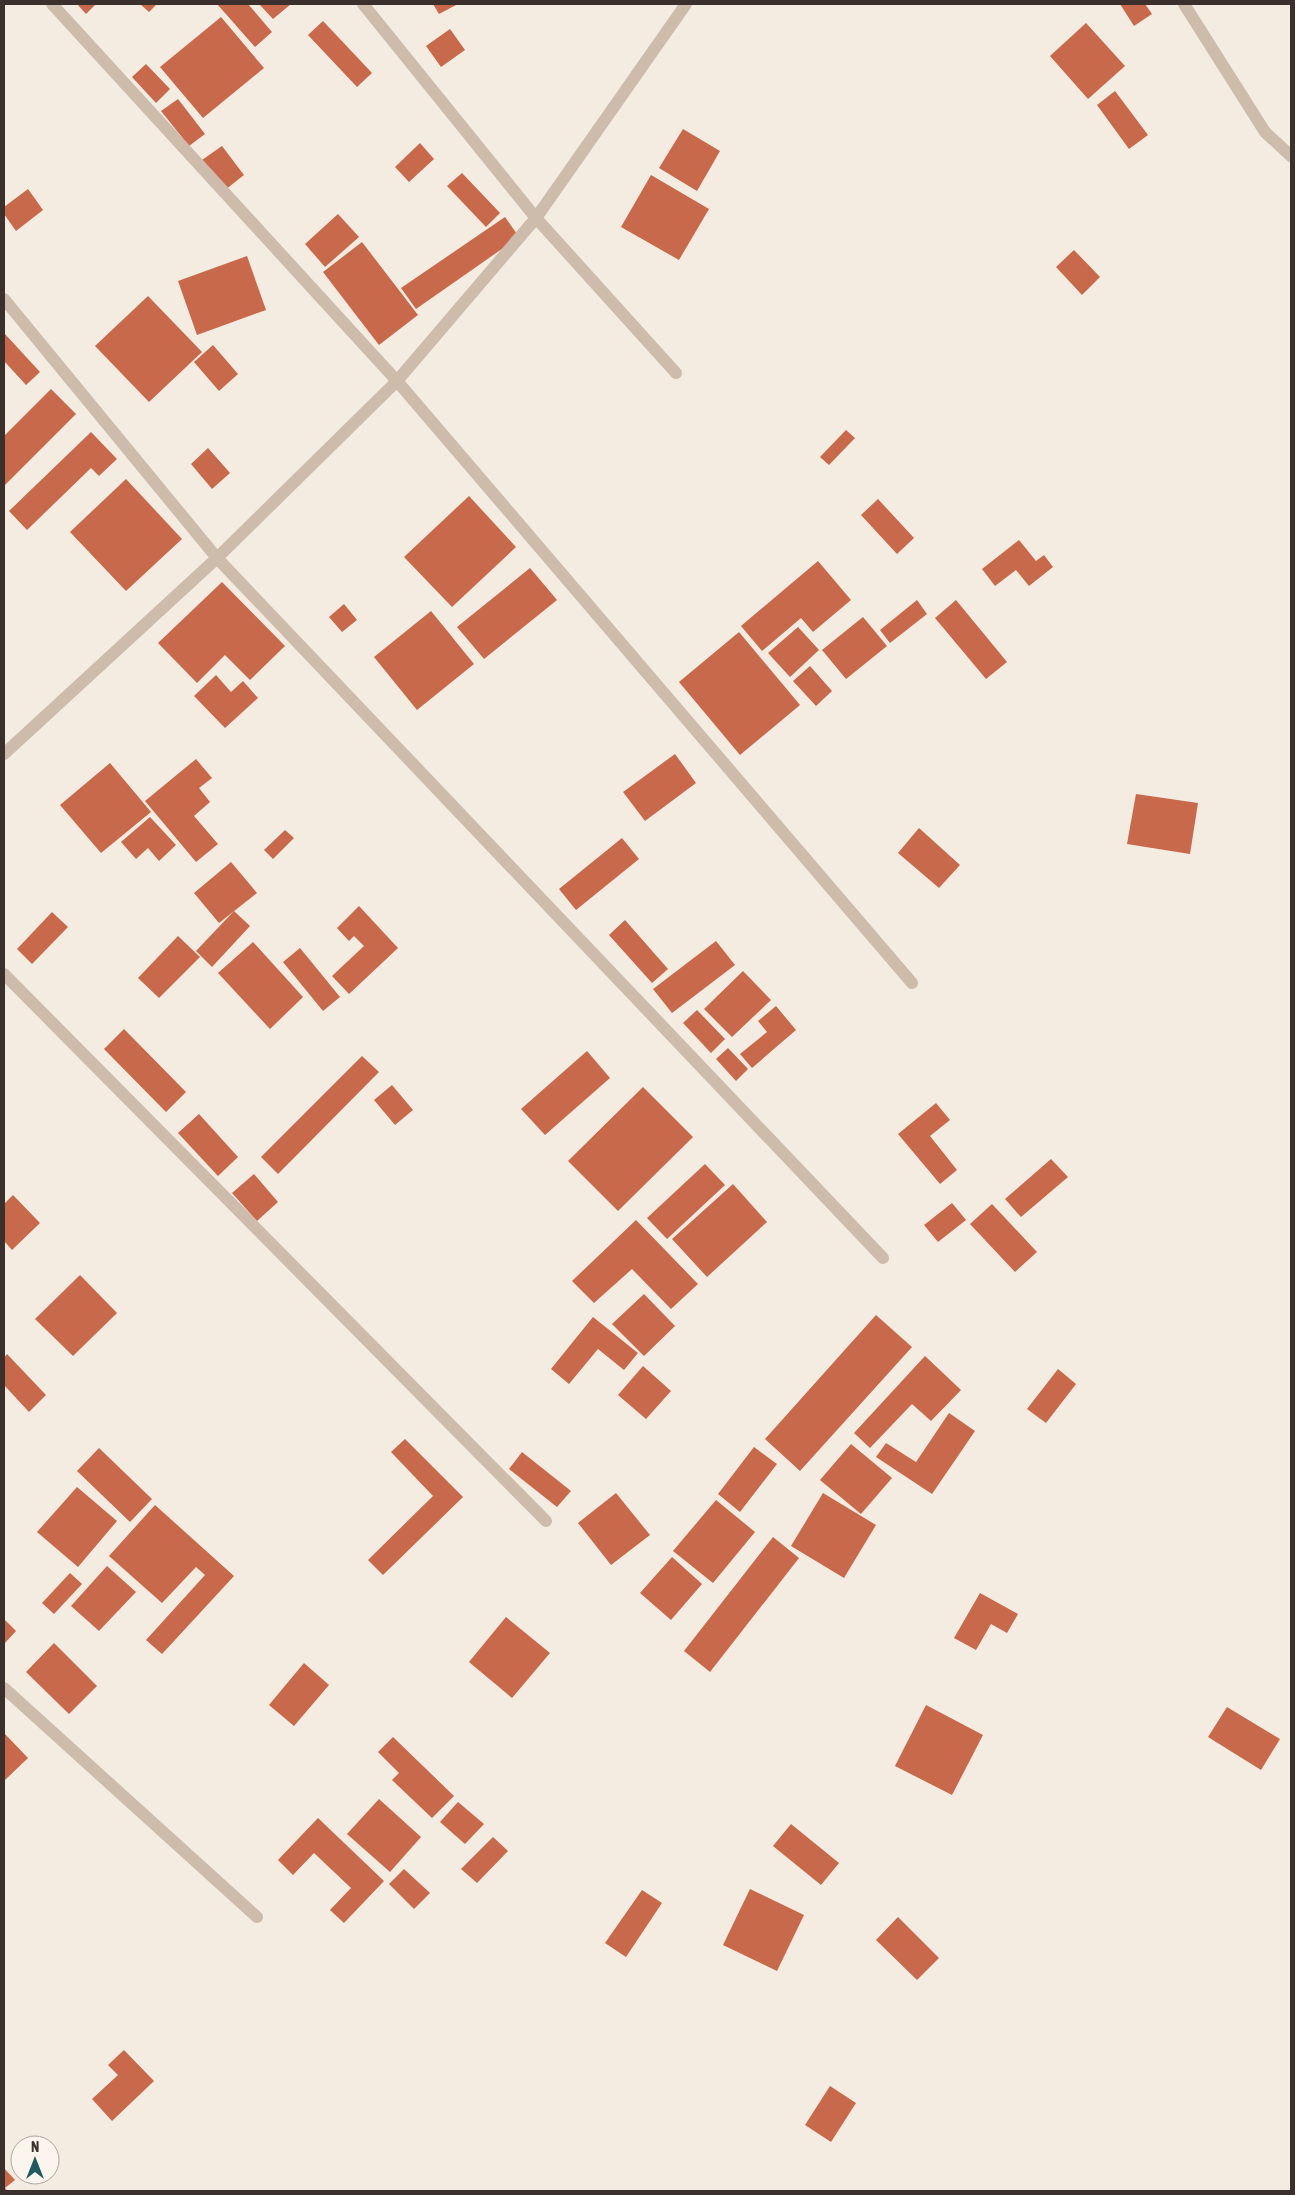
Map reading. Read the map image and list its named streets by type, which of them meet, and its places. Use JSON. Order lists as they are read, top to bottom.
{
  "north": "top"
}
